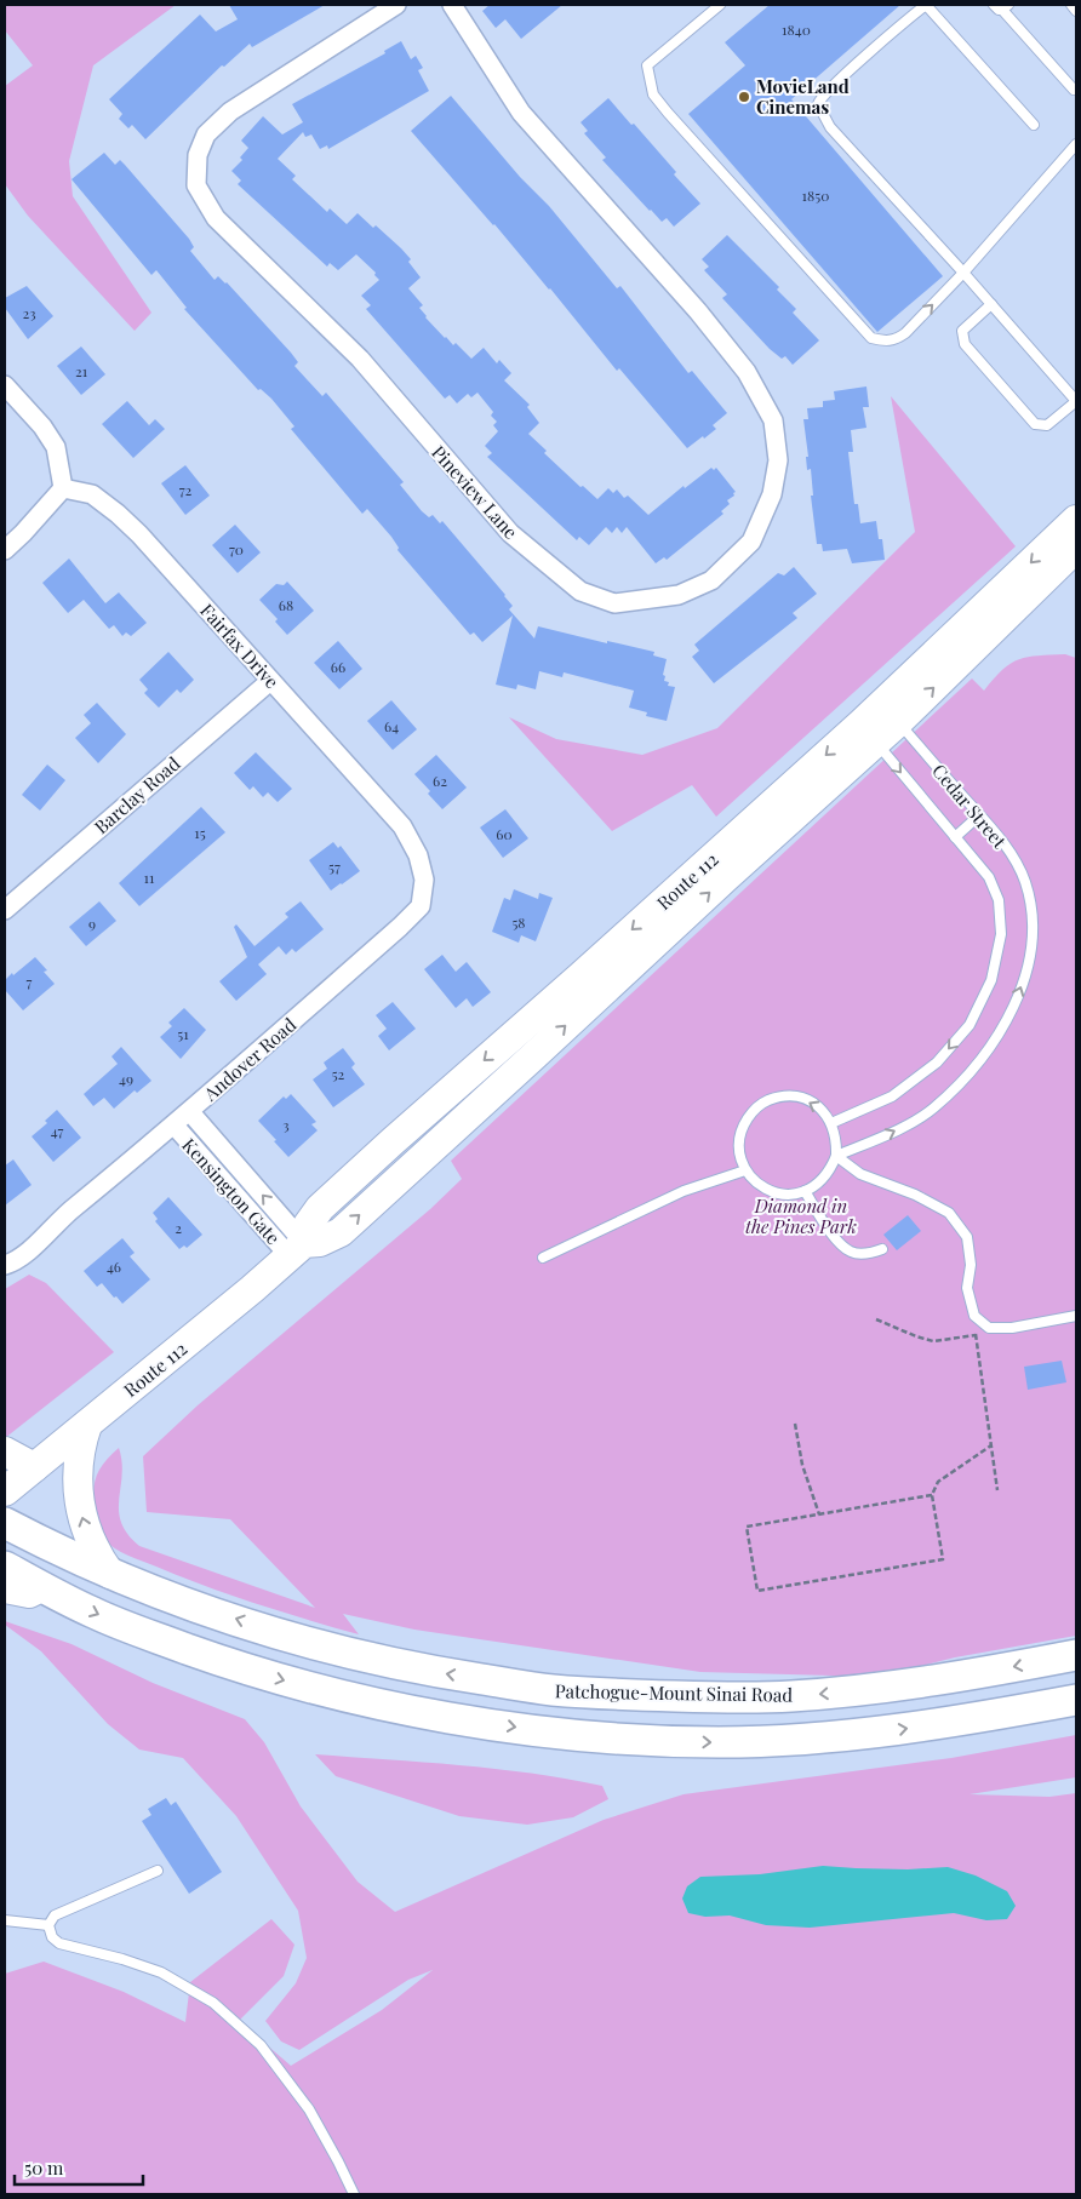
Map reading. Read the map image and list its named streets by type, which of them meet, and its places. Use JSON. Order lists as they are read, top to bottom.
{
  "streets": {
    "highway": ["Patchogue-Mount Sinai Road"],
    "main road": ["Route 112"],
    "street": [
      "Pineview Lane",
      "Fairfax Drive",
      "Barclay Road",
      "Andover Road",
      "Kensington Gate"
    ],
    "lane": ["Cedar Street"]
  },
  "crossings": [
    ["Fairfax Drive", "Barclay Road"],
    ["Fairfax Drive", "Andover Road"],
    ["Cedar Street", "Route 112"],
    ["Route 112", "Kensington Gate"],
    ["Andover Road", "Kensington Gate"]
  ],
  "parks": ["Diamond in the Pines Park"],
  "places": ["MovieLand Cinemas"],
  "house_numbers": [
    "1840",
    "1850",
    "23",
    "21",
    "72",
    "70",
    "68",
    "66",
    "64",
    "62",
    "15",
    "60",
    "57",
    "11",
    "58",
    "9",
    "7",
    "51",
    "52",
    "49",
    "3",
    "47",
    "2",
    "46"
  ],
  "scale_bar": "50 m"
}
